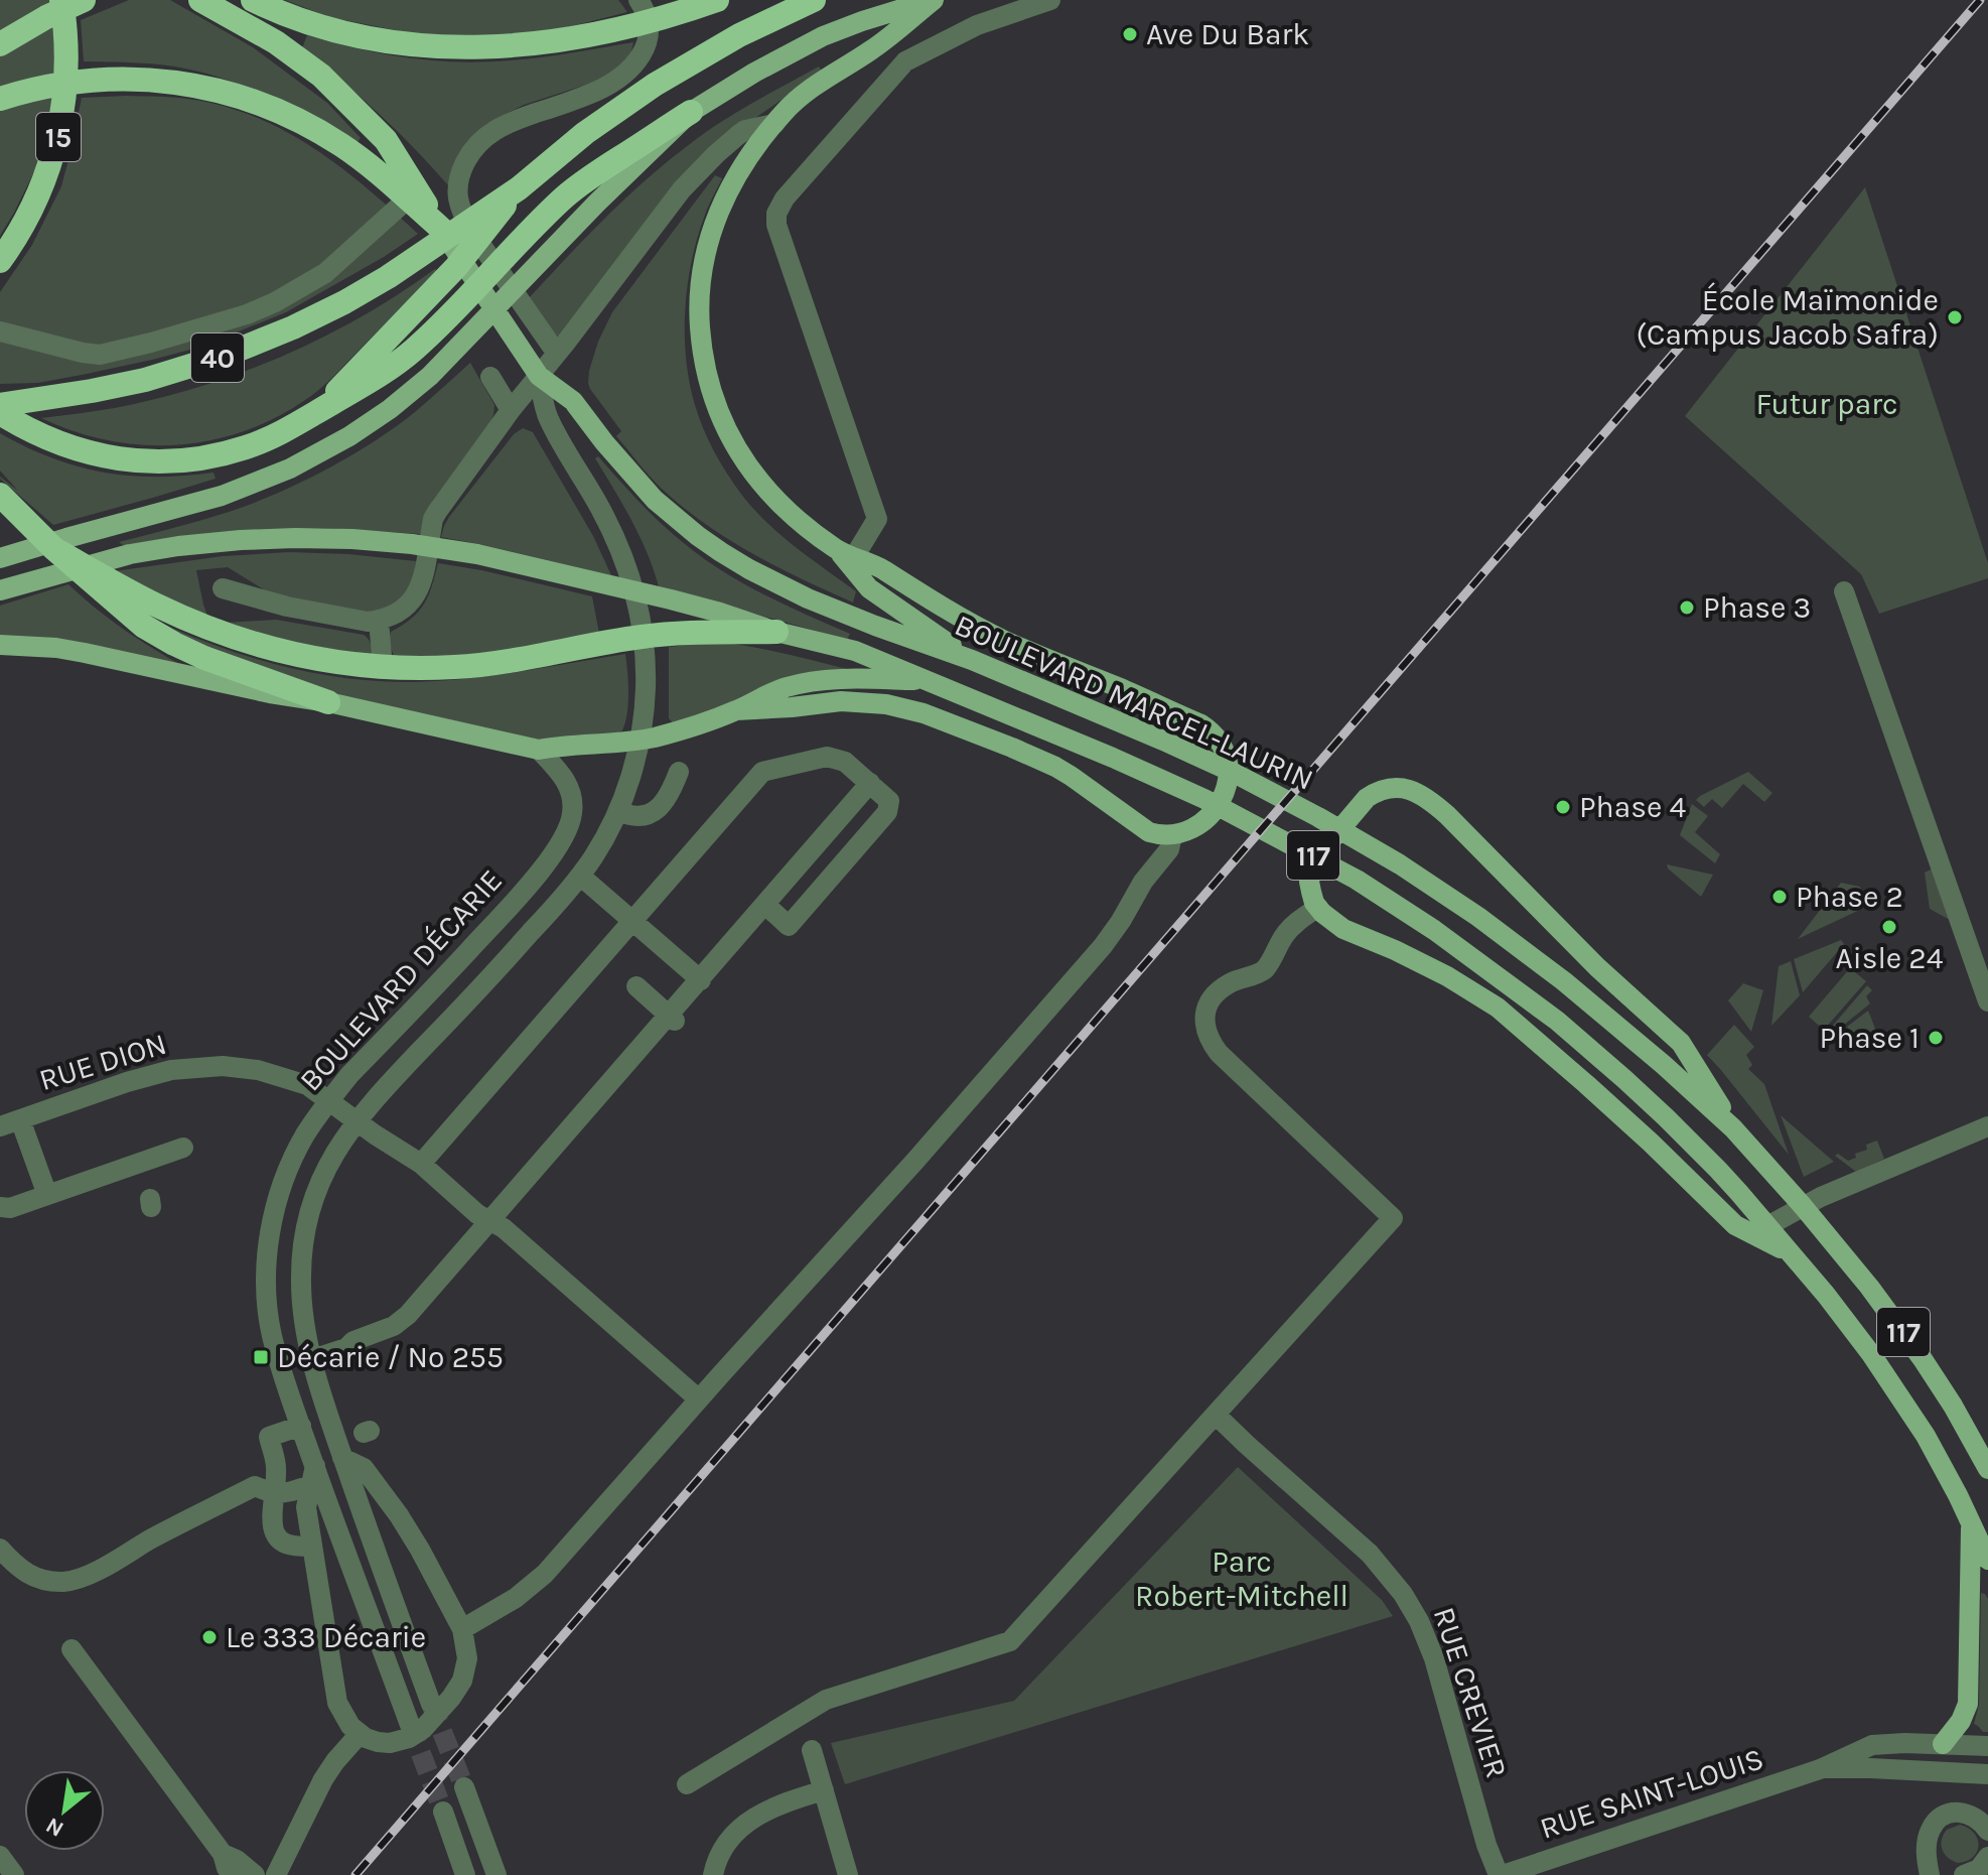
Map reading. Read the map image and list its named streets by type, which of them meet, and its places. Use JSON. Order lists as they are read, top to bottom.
{
  "streets": {
    "highway": ["15", "40"],
    "main road": ["BOULEVARD MARCEL-LAURIN", "117"],
    "street": [
      "BOULEVARD DÉCARIE",
      "RUE DION",
      "RUE CREVIER",
      "RUE SAINT-LOUIS"
    ]
  },
  "crossings": [
    ["BOULEVARD MARCEL-LAURIN", "BOULEVARD DÉCARIE"],
    ["BOULEVARD DÉCARIE", "RUE DION"],
    ["RUE CREVIER", "RUE SAINT-LOUIS"]
  ],
  "parks": ["Futur parc", "Parc Robert-Mitchell"],
  "places": {
    "other": [
      "Ave Du Bark",
      "École Maïmonide (Campus Jacob Safra)",
      "Phase 3",
      "Phase 4",
      "Phase 2",
      "Aisle 24",
      "Phase 1",
      "Le 333 Décarie"
    ],
    "transit": ["Décarie / No 255"]
  },
  "north": "bottom left"
}
